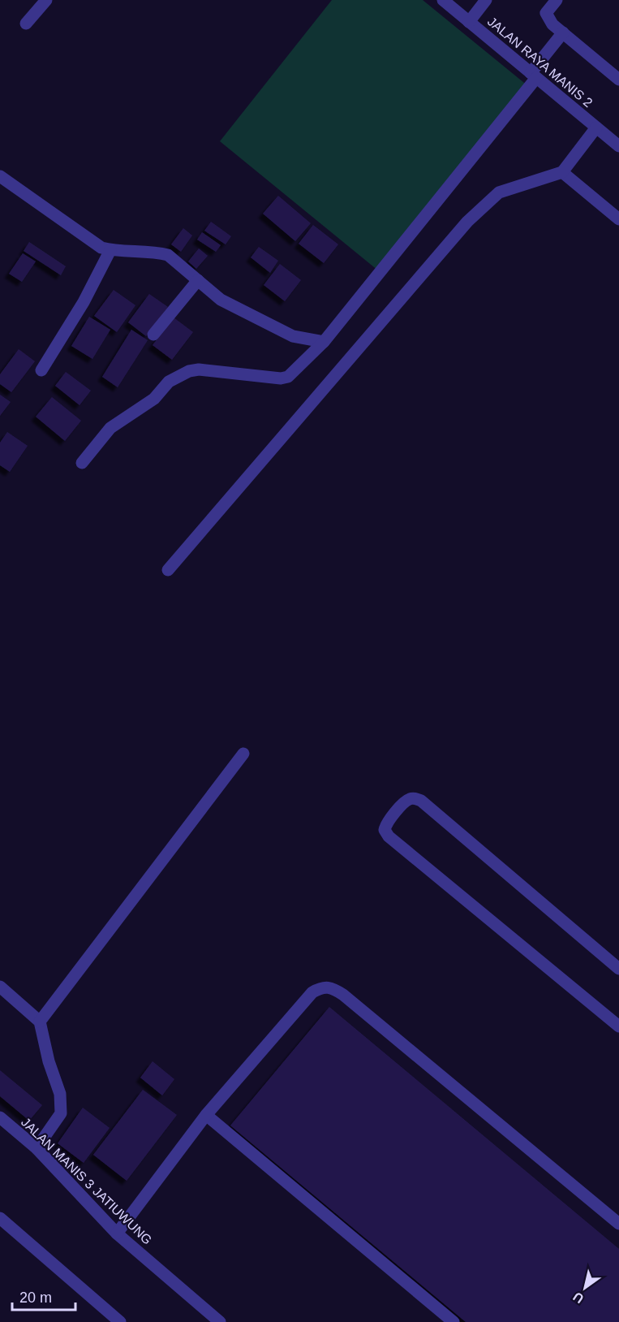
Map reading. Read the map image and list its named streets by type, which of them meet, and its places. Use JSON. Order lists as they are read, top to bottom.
{
  "streets": {
    "street": ["JALAN RAYA MANIS 2", "JALAN MANIS 3 JATIUWUNG"]
  },
  "scale_bar": "20 m",
  "north": "bottom left"
}
